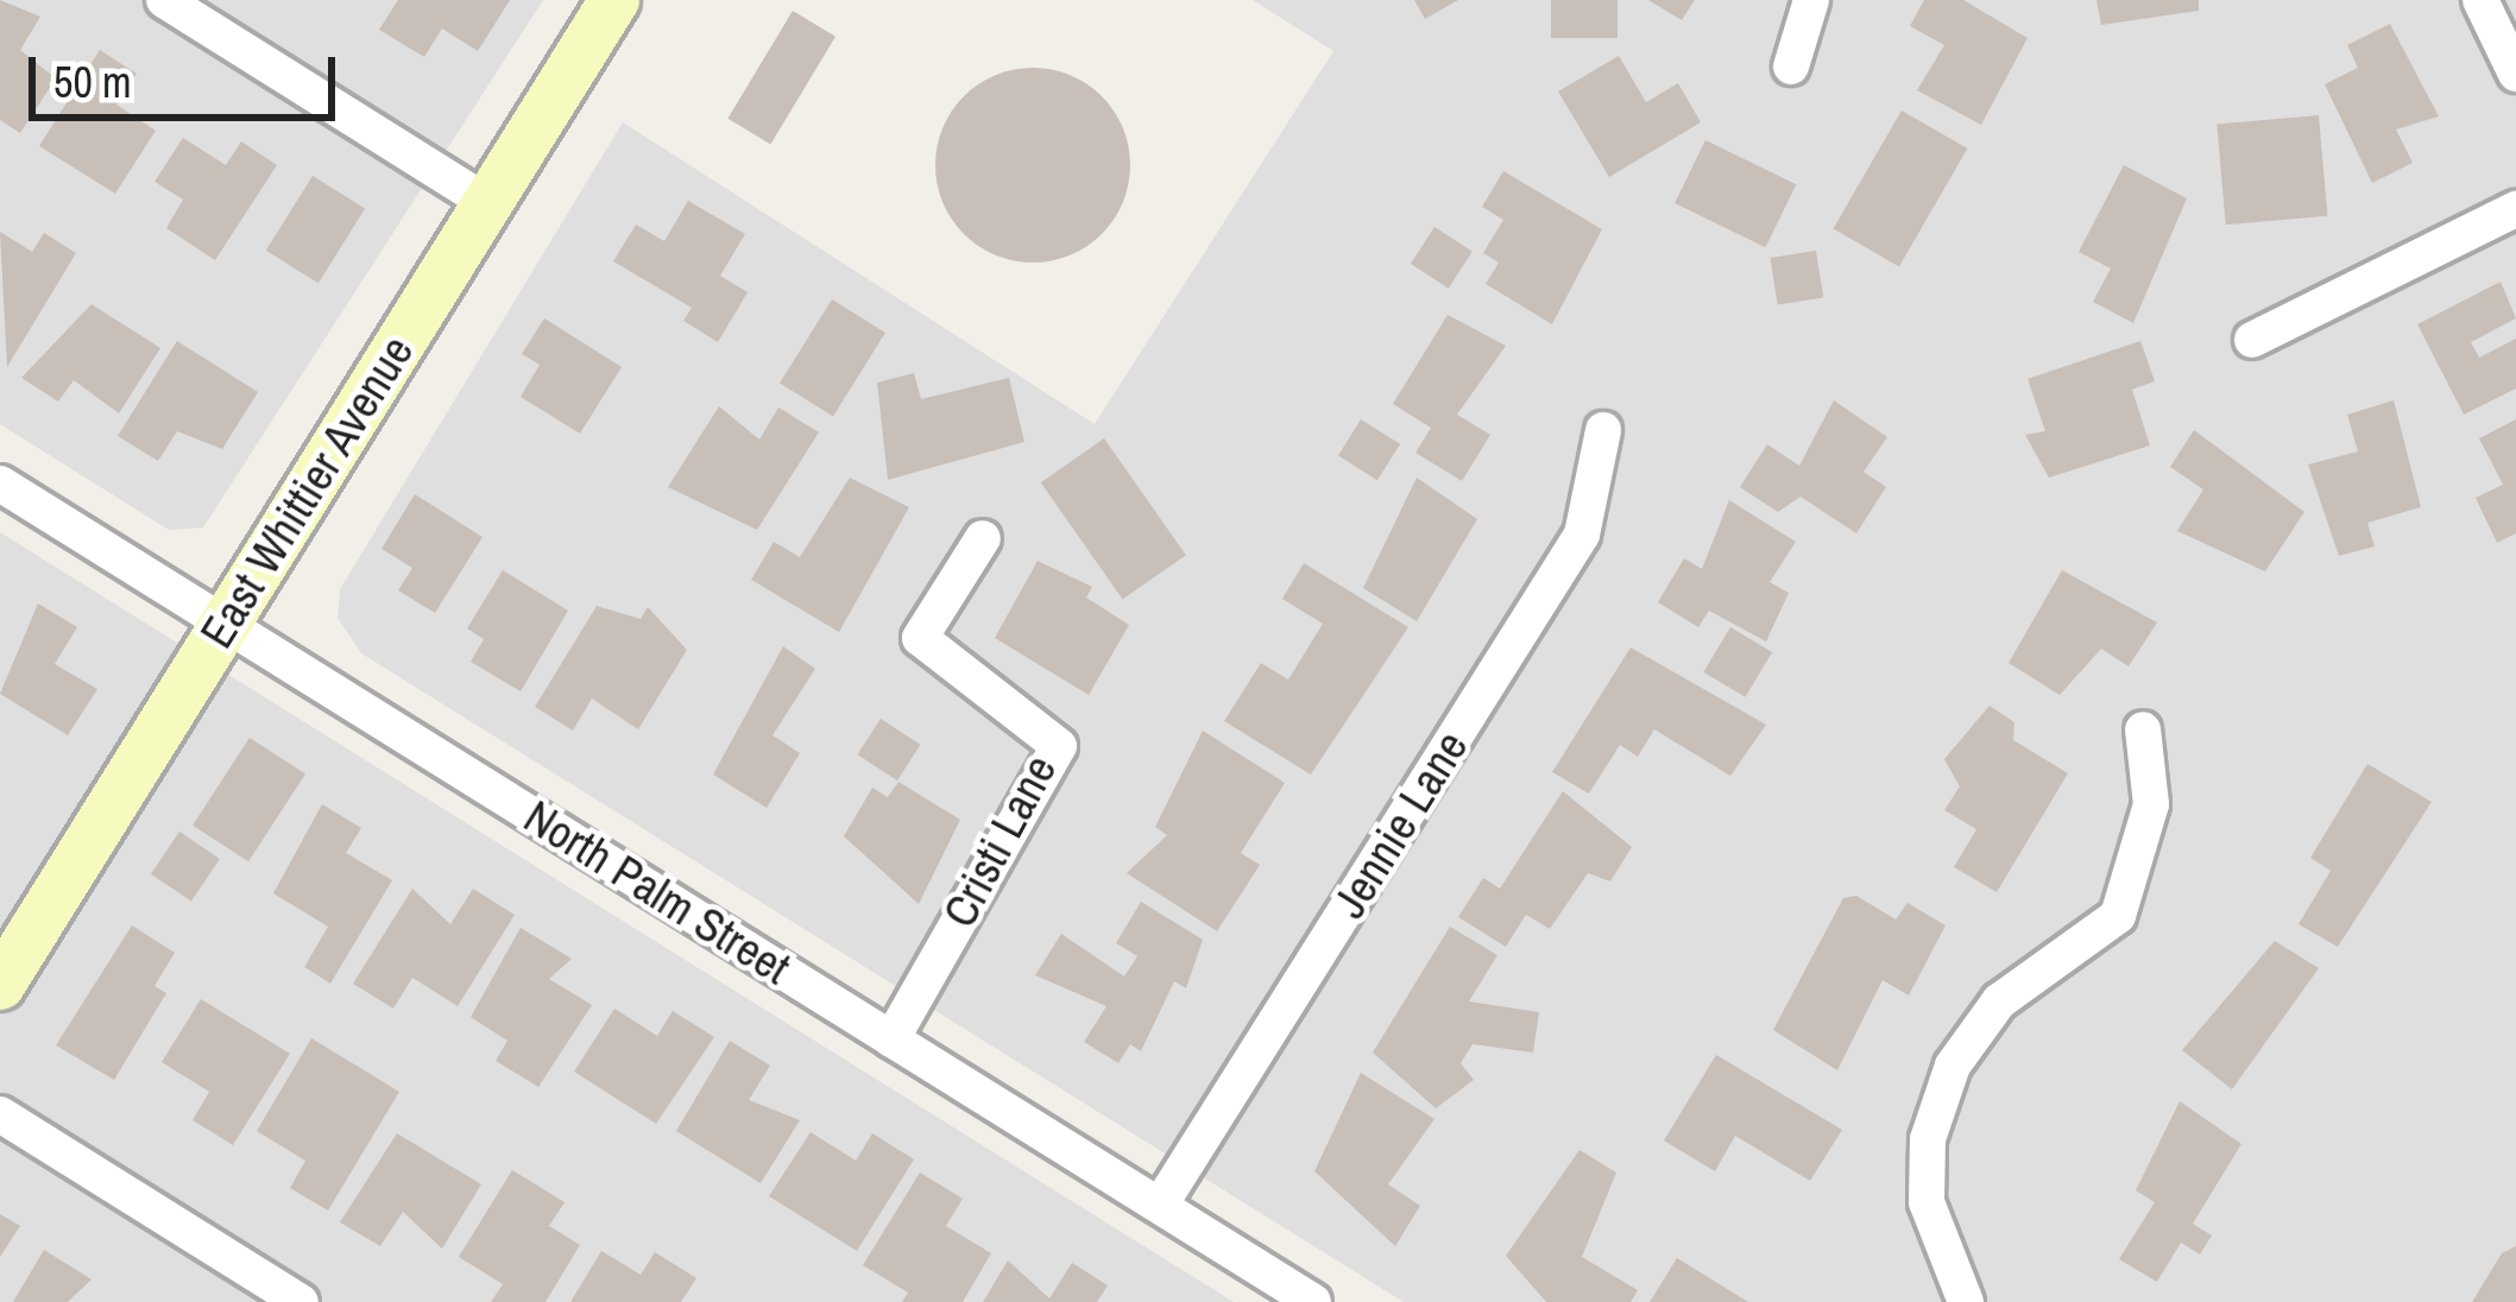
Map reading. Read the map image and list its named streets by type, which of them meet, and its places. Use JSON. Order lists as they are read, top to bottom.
{
  "streets": {
    "street": [
      "East Whittier Avenue",
      "Jennie Lane",
      "Cristi Lane",
      "North Palm Street"
    ]
  },
  "crossings": [
    ["East Whittier Avenue", "North Palm Street"],
    ["Jennie Lane", "North Palm Street"],
    ["Cristi Lane", "North Palm Street"]
  ],
  "scale_bar": "50 m"
}
